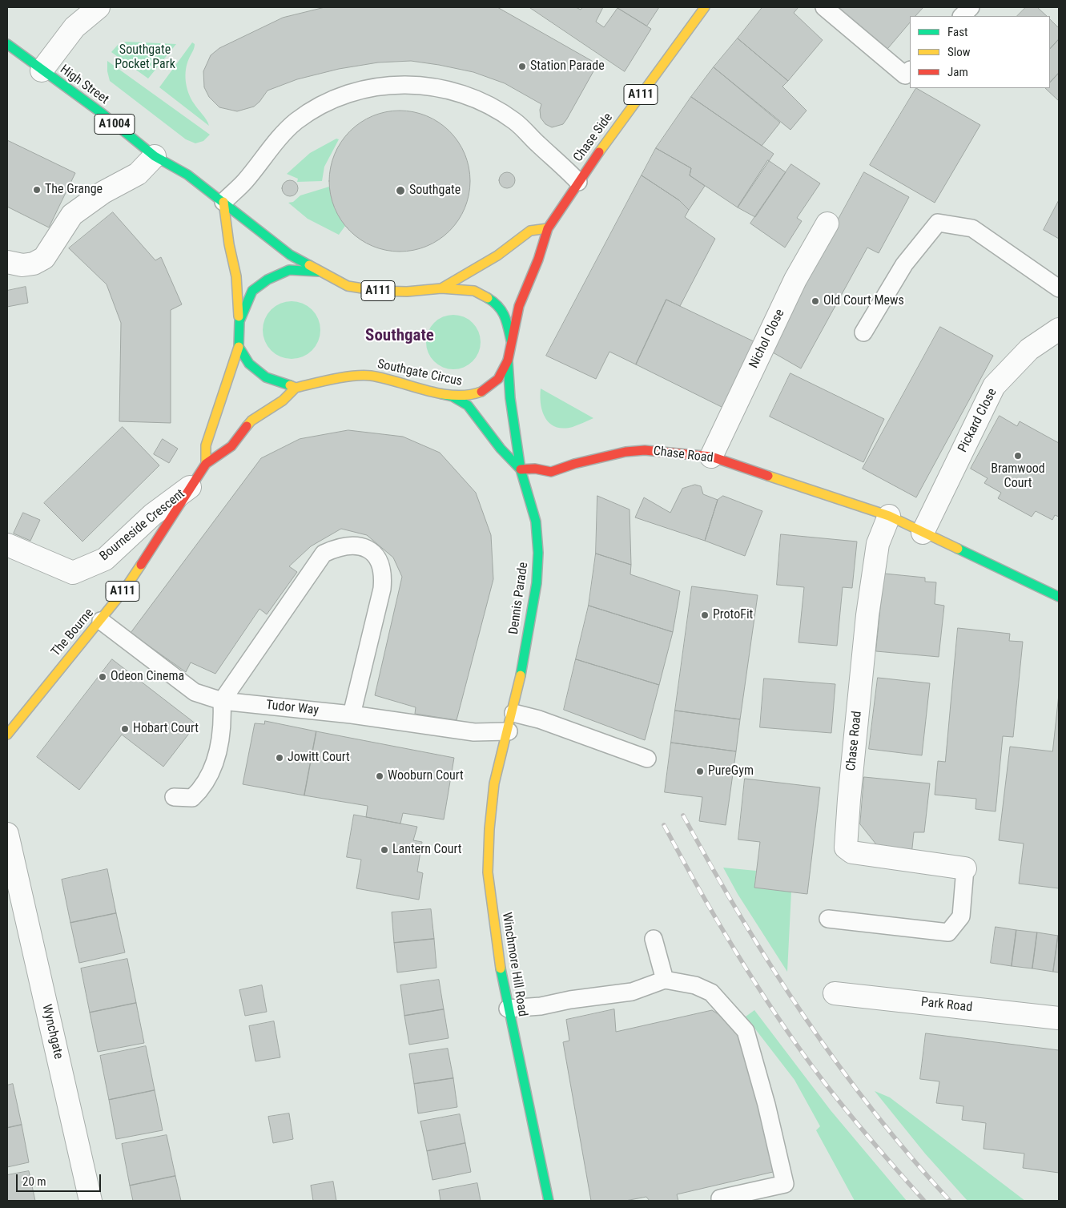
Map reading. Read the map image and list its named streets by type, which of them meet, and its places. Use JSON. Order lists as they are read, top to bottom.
{
  "streets": {
    "main road": [
      "High Street",
      "A111",
      "A1004",
      "Chase Side",
      "Southgate Circus",
      "Chase Road",
      "Dennis Parade",
      "The Bourne",
      "Winchmore Hill Road"
    ],
    "street": [
      "Nichol Close",
      "Pickard Close",
      "Bourneside Crescent",
      "Park Road",
      "Wynchgate"
    ],
    "lane": ["Tudor Way"]
  },
  "crossings": [
    ["High Street", "Southgate Circus"],
    ["A111", "Chase Side"],
    ["A111", "Southgate Circus"],
    ["A111", "The Bourne"],
    ["Chase Side", "Southgate Circus"],
    ["Nichol Close", "Chase Road"],
    ["Southgate Circus", "Dennis Parade"],
    ["Southgate Circus", "The Bourne"],
    ["Pickard Close", "Chase Road"],
    ["Chase Road", "Dennis Parade"],
    ["Bourneside Crescent", "The Bourne"],
    ["Dennis Parade", "Tudor Way"],
    ["Dennis Parade", "Winchmore Hill Road"],
    ["The Bourne", "Tudor Way"],
    ["Tudor Way", "Winchmore Hill Road"]
  ],
  "districts": ["Southgate"],
  "parks": ["Southgate Pocket Park"],
  "places": [
    "Station Parade",
    "The Grange",
    "Southgate",
    "Old Court Mews",
    "Bramwood Court",
    "ProtoFit",
    "Odeon Cinema",
    "Hobart Court",
    "Jowitt Court",
    "PureGym",
    "Wooburn Court",
    "Lantern Court"
  ],
  "legend": ["Fast", "Slow", "Jam"],
  "scale_bar": "20 m"
}
